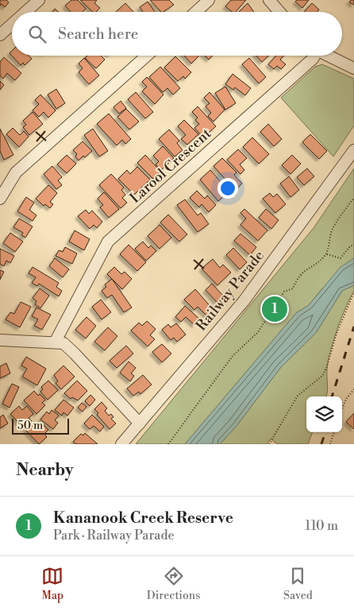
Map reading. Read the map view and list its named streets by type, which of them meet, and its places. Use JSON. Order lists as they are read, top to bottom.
{
  "streets": {
    "street": ["Larool Crescent", "Railway Parade"]
  },
  "scale_bar": "50 m",
  "page": {
    "search": "Search here",
    "pins": "1",
    "scale": "50 m",
    "heading": "Nearby",
    "list": [
      {
        "mark": "1",
        "name": "Kananook Creek Reserve",
        "note": "Park · Railway Parade",
        "value": "110 m"
      }
    ],
    "nav": ["Map", "Directions", "Saved"]
  }
}
